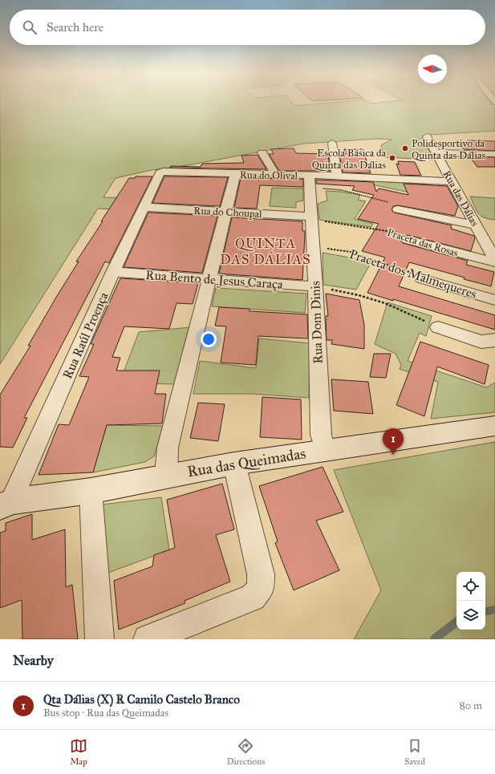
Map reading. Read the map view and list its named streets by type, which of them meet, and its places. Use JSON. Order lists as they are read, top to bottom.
{
  "streets": {
    "street": [
      "Rua do Olival",
      "Rua das Dálias",
      "Rua do Choupal",
      "Praceta das Rosas",
      "Praceta dos Malmequeres",
      "Rua Bento de Jesus Caraça",
      "Rua Dom Dinis",
      "Rua Raúl Proença",
      "Rua das Queimadas"
    ]
  },
  "crossings": [
    ["Rua do Olival", "Rua das Dálias"],
    ["Rua do Olival", "Rua Dom Dinis"],
    ["Rua do Olival", "Rua Raúl Proença"],
    ["Rua do Choupal", "Praceta das Rosas"],
    ["Rua do Choupal", "Rua Dom Dinis"],
    ["Rua do Choupal", "Rua Raúl Proença"],
    ["Praceta das Rosas", "Rua Dom Dinis"],
    ["Praceta dos Malmequeres", "Rua Dom Dinis"],
    ["Rua Bento de Jesus Caraça", "Rua Dom Dinis"],
    ["Rua Bento de Jesus Caraça", "Rua Raúl Proença"],
    ["Rua Dom Dinis", "Rua das Queimadas"],
    ["Rua Raúl Proença", "Rua das Queimadas"]
  ],
  "districts": ["QUINTA DAS DÁLIAS"],
  "places": ["Polidesportivo da Quinta das Dálias", "Escola Básica da Quinta das Dálias"],
  "north": "left",
  "page": {
    "search": "Search here",
    "pins": "1",
    "heading": "Nearby",
    "list": [
      {
        "mark": "1",
        "name": "Qta Dálias (X) R Camilo Castelo Branco",
        "note": "Bus stop · Rua das Queimadas",
        "value": "80 m"
      }
    ],
    "nav": ["Map", "Directions", "Saved"]
  }
}
